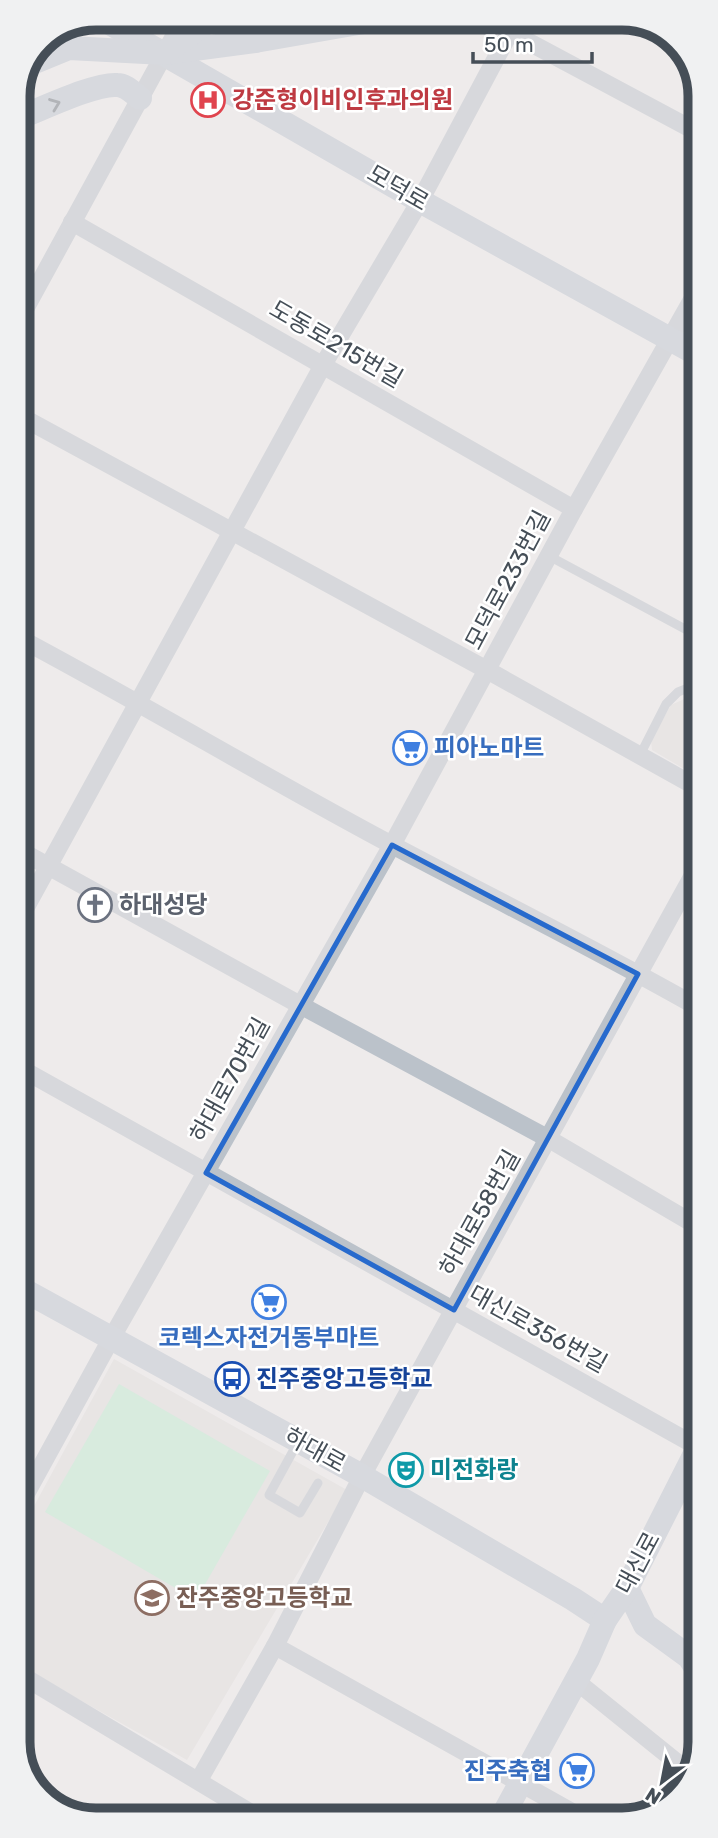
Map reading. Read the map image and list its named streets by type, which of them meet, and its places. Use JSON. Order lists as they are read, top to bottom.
{
  "streets": {
    "street": [
      "모덕로",
      "도동로215번길",
      "모덕로233번길",
      "하대로70번길",
      "하대로58번길",
      "대신로356번길",
      "하대로",
      "대신로"
    ]
  },
  "crossings": [
    ["모덕로", "모덕로233번길"],
    ["도동로215번길", "모덕로233번길"],
    ["모덕로233번길", "하대로70번길"],
    ["하대로70번길", "대신로356번길"],
    ["하대로70번길", "하대로"],
    ["하대로58번길", "대신로356번길"],
    ["하대로58번길", "하대로"],
    ["하대로", "대신로"]
  ],
  "places": {
    "hospital": ["강준형이비인후과의원"],
    "supermarket": ["피아노마트", "코렉스자전거동부마트", "진주축협"],
    "church": ["하대성당"],
    "bus stop": ["진주중앙고등학교"],
    "theatre": ["미전화랑"],
    "school or university": ["잔주중앙고등학교"]
  },
  "scale_bar": "50 m",
  "north": "bottom left"
}
